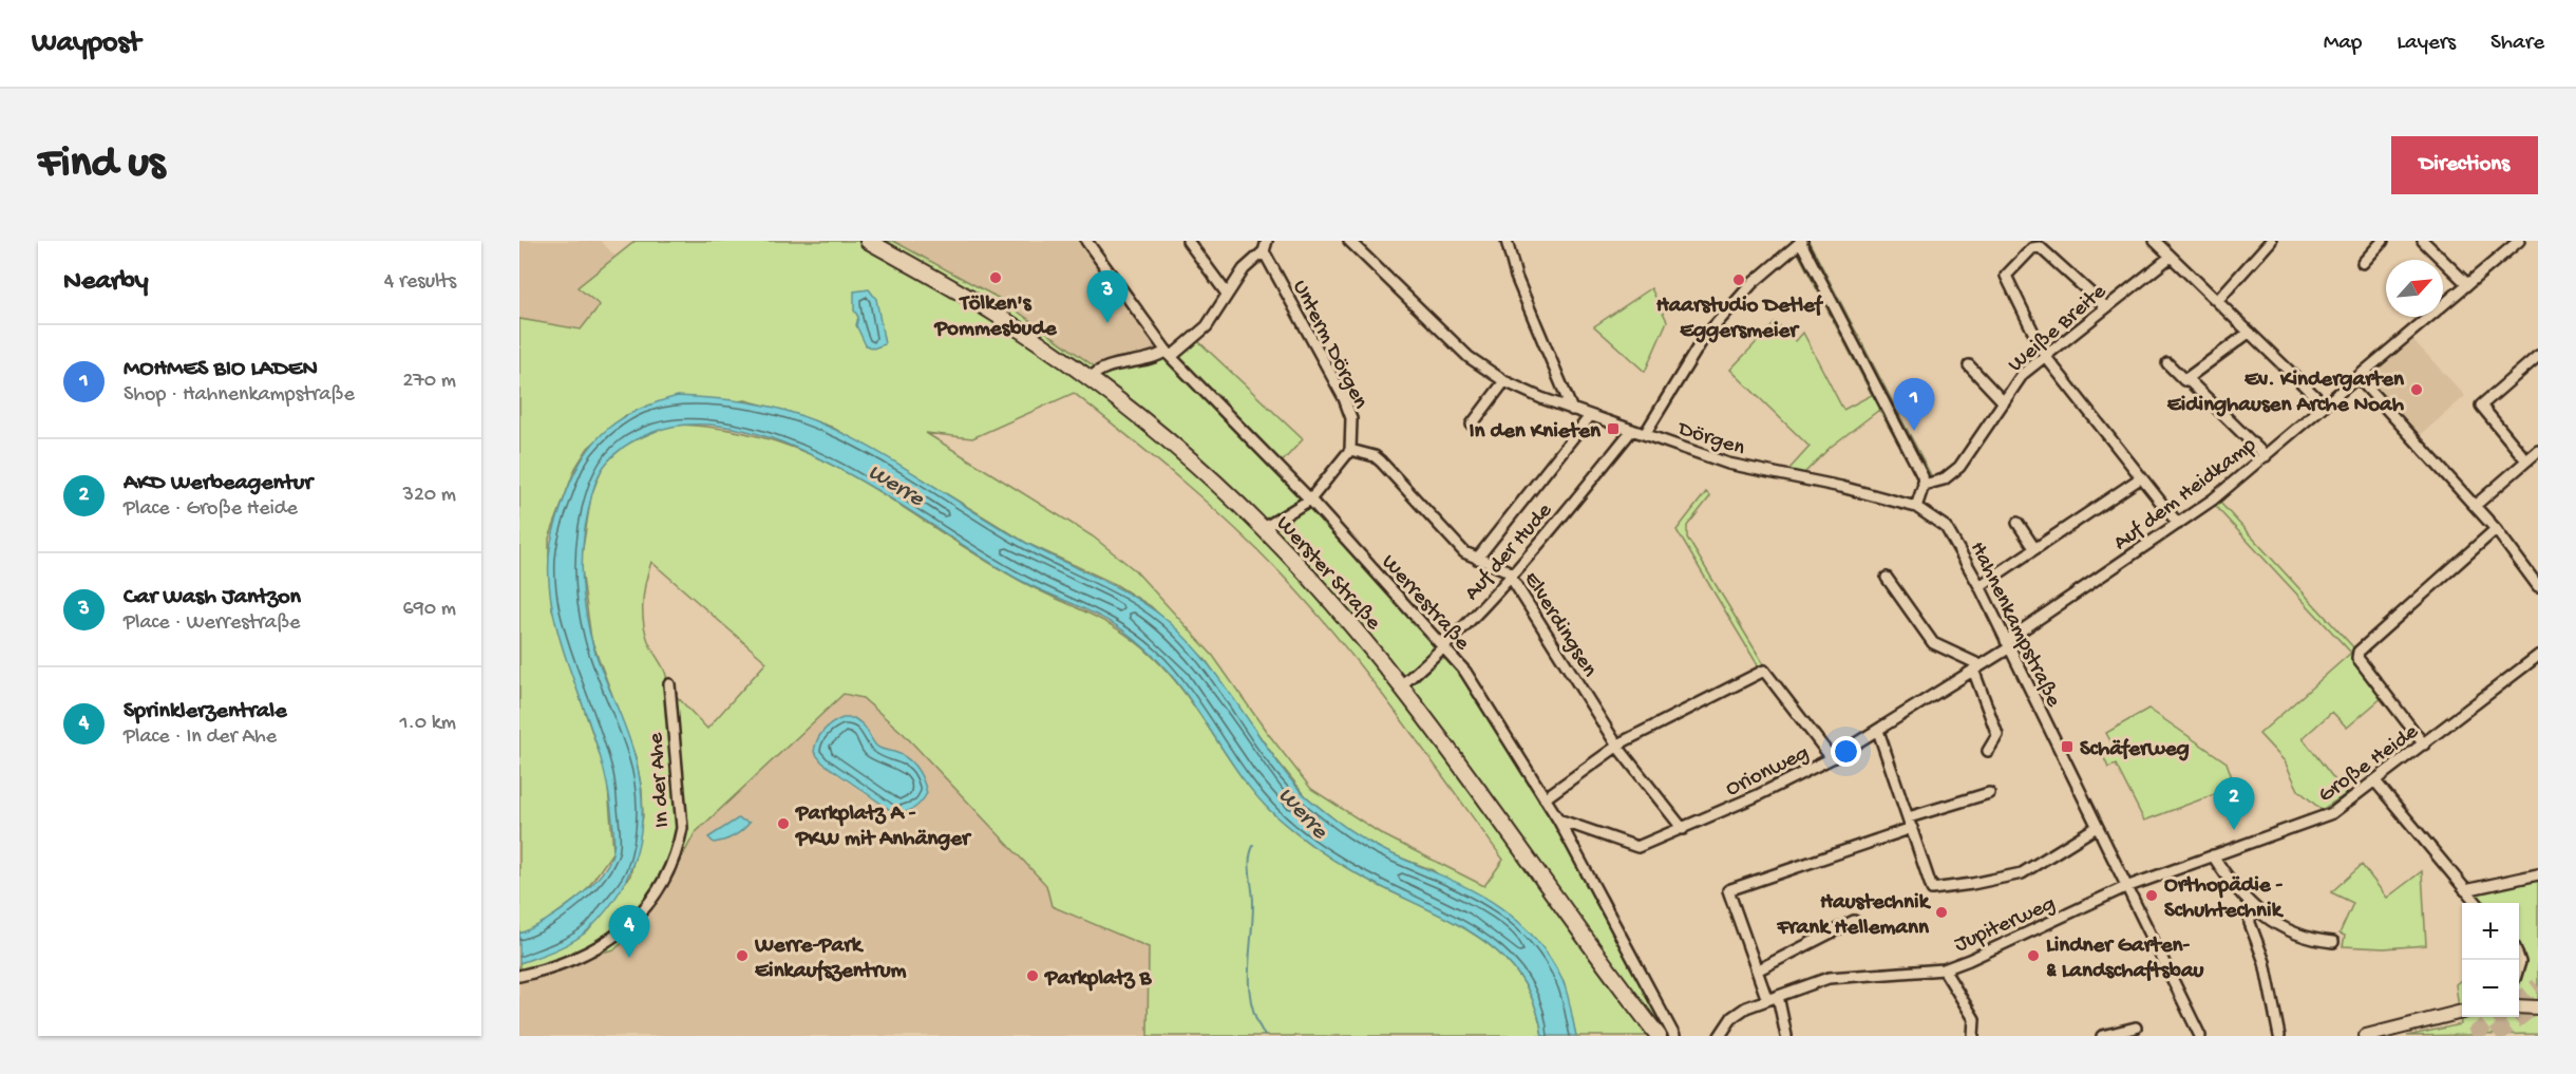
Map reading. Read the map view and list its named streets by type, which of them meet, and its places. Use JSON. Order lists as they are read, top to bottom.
{
  "streets": {
    "main road": ["Werster Straße"],
    "street": [
      "Weiße Breite",
      "Unterm Dörgen",
      "Dörgen",
      "Auf dem Heidkamp",
      "Auf der Hude",
      "Werrestraße",
      "Elverdingsen",
      "Hahnenkampstraße",
      "Große Heide",
      "Orionweg",
      "In der Ahe",
      "Jupiterweg"
    ]
  },
  "crossings": [
    ["Unterm Dörgen", "Elverdingsen"],
    ["Dörgen", "Auf der Hude"],
    ["Dörgen", "Hahnenkampstraße"],
    ["Auf dem Heidkamp", "Hahnenkampstraße"],
    ["Auf dem Heidkamp", "Orionweg"],
    ["Auf der Hude", "Werster Straße"],
    ["Auf der Hude", "Werrestraße"],
    ["Auf der Hude", "Elverdingsen"],
    ["Werrestraße", "Orionweg"],
    ["Elverdingsen", "Orionweg"],
    ["Hahnenkampstraße", "Große Heide"],
    ["Hahnenkampstraße", "Orionweg"],
    ["Hahnenkampstraße", "Jupiterweg"],
    ["Große Heide", "Jupiterweg"]
  ],
  "water": ["Werre"],
  "places": {
    "other": [
      "Tölken's Pommesbude",
      "Haarstudio Detlef Eggersmeier",
      "Ev. Kindergarten Eidinghausen Arche Noah",
      "Parkplatz A - PKW mit Anhänger",
      "Orthopädie - Schuhtechnik",
      "Haustechnik Frank Hellemann",
      "Werre-Park Einkaufszentrum",
      "Lindner Garten- & Landschaftsbau",
      "Parkplatz B"
    ],
    "transit": ["In den Knieten", "Schäferweg"]
  },
  "north": "top right",
  "page": {
    "header": "Waypost",
    "nav": ["Map", "Layers", "Share"],
    "buttons": "Directions",
    "title": "Find us",
    "heading": ["Nearby", "4 results"],
    "pins": [
      "3",
      "1",
      "2",
      "4"
    ],
    "list": [
      {
        "mark": "1",
        "name": "MOHMES BIO LADEN",
        "note": "Shop · Hahnenkampstraße",
        "value": "270 m"
      },
      {
        "mark": "2",
        "name": "AKD Werbeagentur",
        "note": "Place · Große Heide",
        "value": "320 m"
      },
      {
        "mark": "3",
        "name": "Car Wash Jantzon",
        "note": "Place · Werrestraße",
        "value": "690 m"
      },
      {
        "mark": "4",
        "name": "Sprinklerzentrale",
        "note": "Place · In der Ahe",
        "value": "1.0 km"
      }
    ],
    "map_buttons": ["+", "−"]
  }
}
